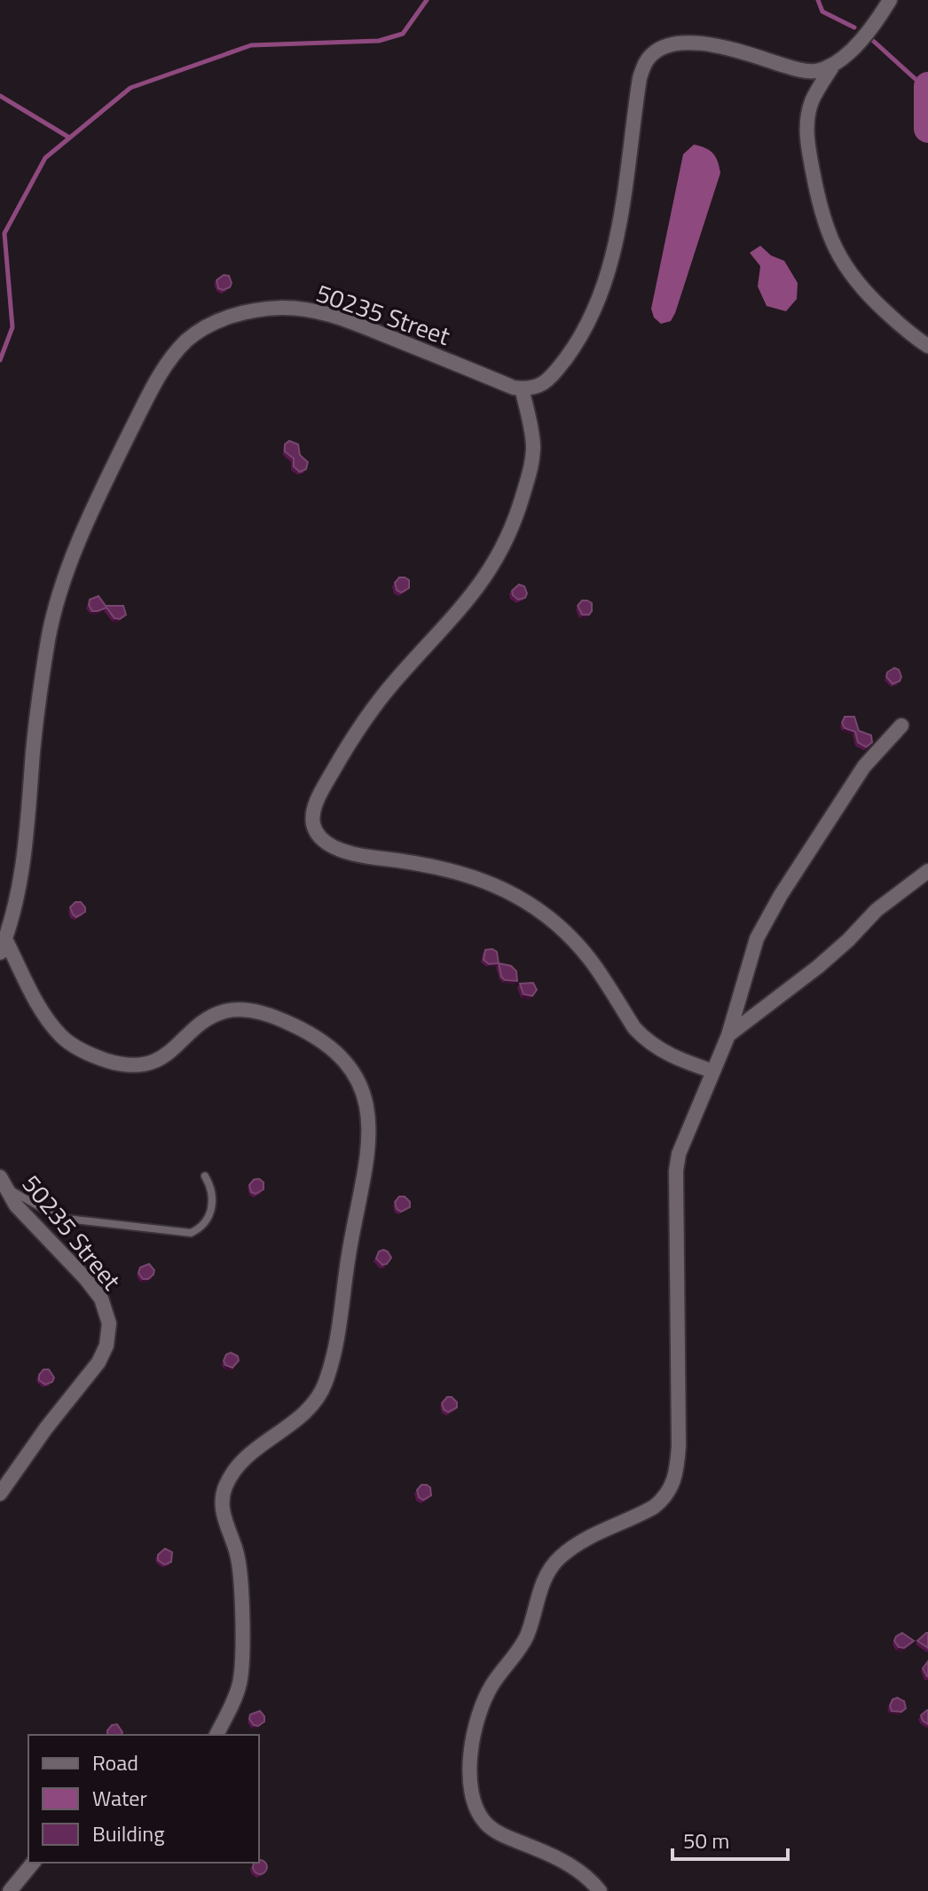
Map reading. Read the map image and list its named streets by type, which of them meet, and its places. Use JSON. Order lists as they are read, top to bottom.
{
  "streets": {
    "street": ["50235 Street"]
  },
  "legend": ["Road", "Water", "Building"],
  "scale_bar": "50 m"
}
